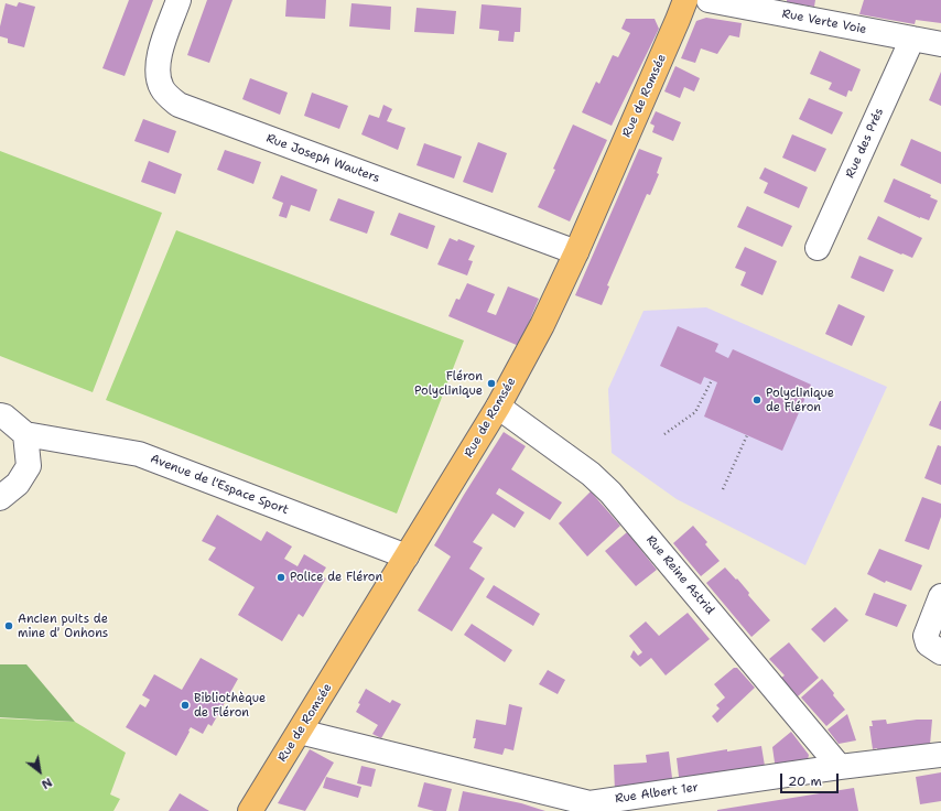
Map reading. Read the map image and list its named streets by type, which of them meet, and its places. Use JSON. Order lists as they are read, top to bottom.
{
  "streets": {
    "main road": ["Rue de Romsée"],
    "street": [
      "Rue Verte Voie",
      "Rue des Prés",
      "Rue Joseph Wauters",
      "Avenue de l'Espace Sport",
      "Rue Reine Astrid",
      "Rue Albert 1er"
    ]
  },
  "crossings": [
    ["Rue Verte Voie", "Rue des Prés"],
    ["Rue de Romsée", "Rue Joseph Wauters"],
    ["Rue de Romsée", "Avenue de l'Espace Sport"],
    ["Rue de Romsée", "Rue Reine Astrid"],
    ["Rue de Romsée", "Rue Albert 1er"],
    ["Rue Reine Astrid", "Rue Albert 1er"]
  ],
  "places": [
    "Fléron Polyclinique",
    "Polyclinique de Fléron",
    "Police de Fléron",
    "Ancien puits de mine d' Onhons",
    "Bibliothèque de Fléron"
  ],
  "scale_bar": "20 m",
  "north": "bottom right"
}
